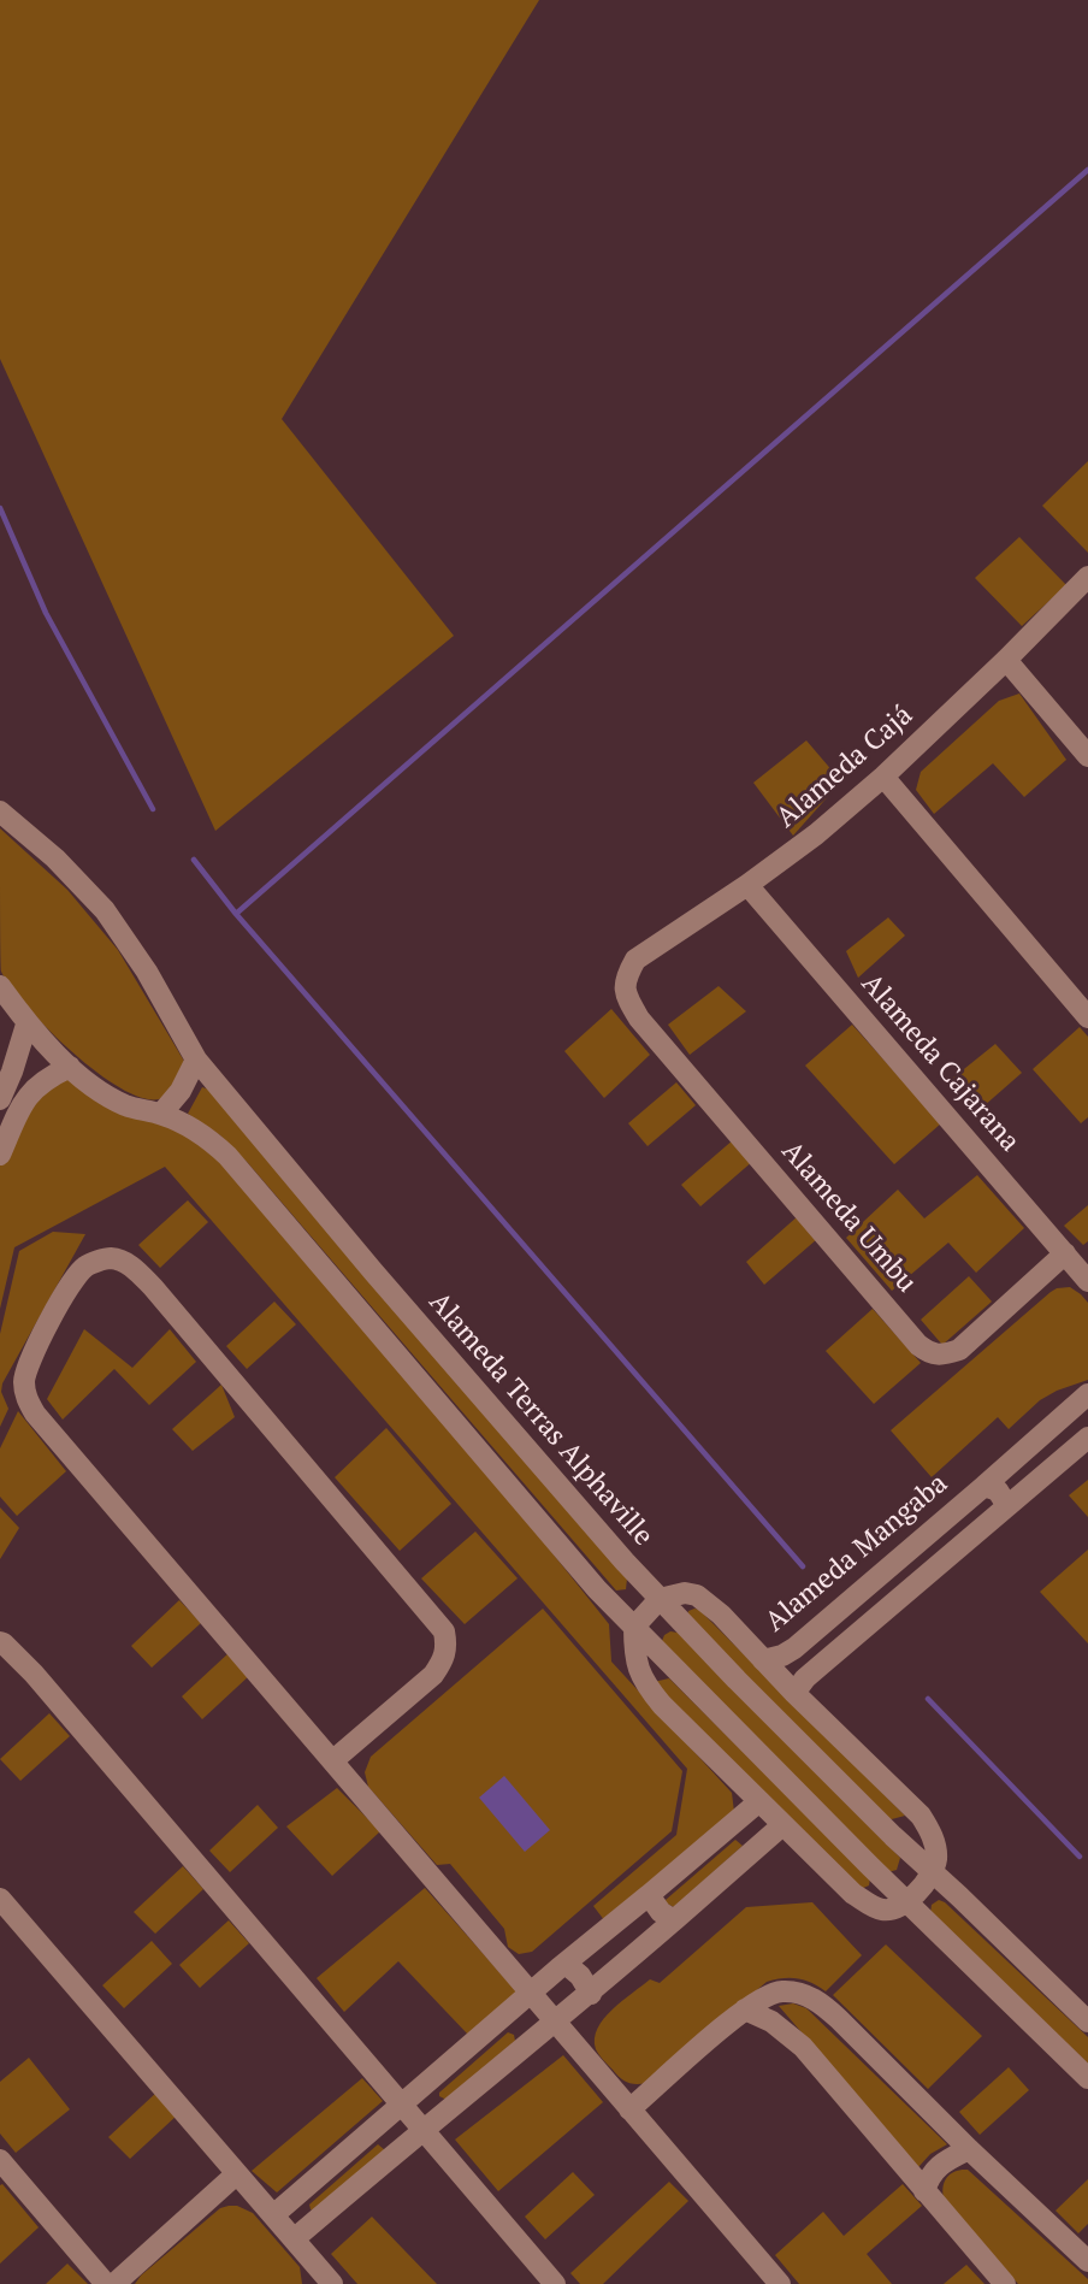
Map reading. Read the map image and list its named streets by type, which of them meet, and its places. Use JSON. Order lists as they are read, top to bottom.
{
  "streets": {
    "street": [
      "Alameda Cajá",
      "Alameda Cajarana",
      "Alameda Umbu",
      "Alameda Terras Alphaville",
      "Alameda Mangaba"
    ]
  },
  "crossings": [
    ["Alameda Cajá", "Alameda Cajarana"],
    ["Alameda Cajá", "Alameda Umbu"],
    ["Alameda Cajarana", "Alameda Umbu"]
  ]
}
